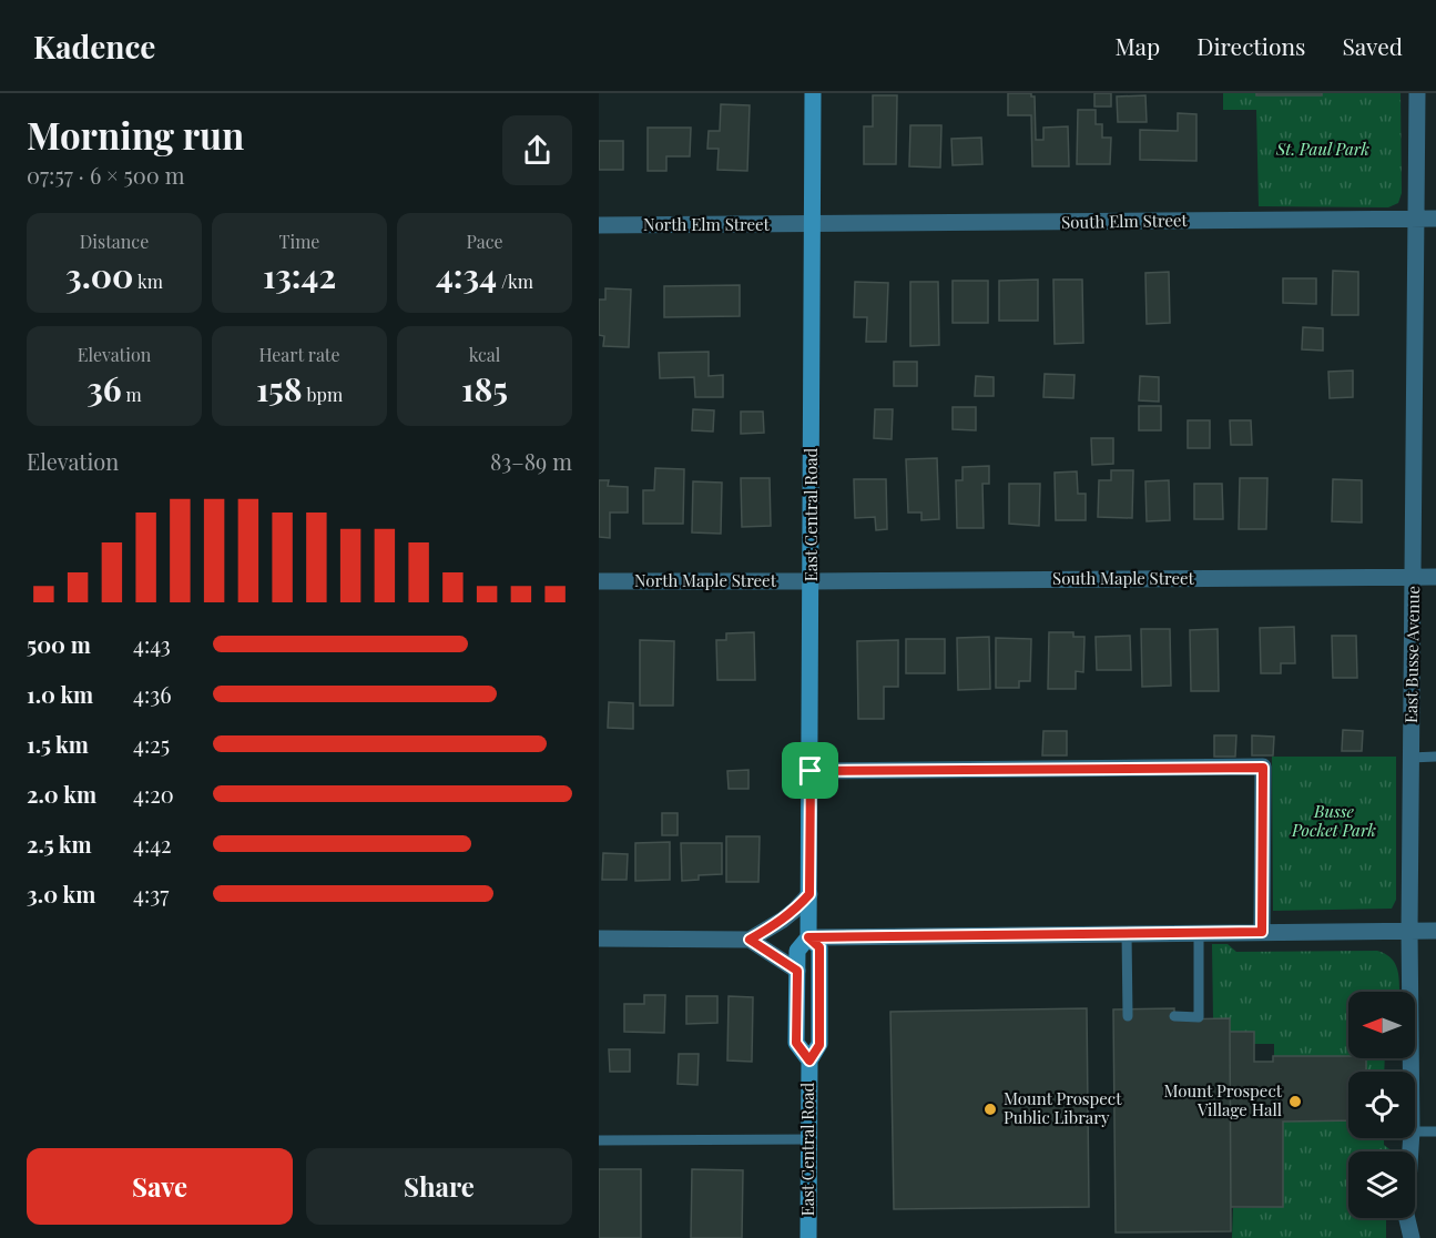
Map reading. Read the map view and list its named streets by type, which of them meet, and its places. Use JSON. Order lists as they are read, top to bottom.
{
  "streets": {
    "main road": ["East Central Road"],
    "street": [
      "South Elm Street",
      "North Elm Street",
      "South Maple Street",
      "North Maple Street",
      "East Busse Avenue"
    ]
  },
  "crossings": [
    ["South Elm Street", "North Elm Street"],
    ["South Elm Street", "East Central Road"],
    ["South Elm Street", "East Busse Avenue"],
    ["North Elm Street", "East Central Road"],
    ["East Central Road", "South Maple Street"],
    ["East Central Road", "North Maple Street"],
    ["South Maple Street", "North Maple Street"],
    ["South Maple Street", "East Busse Avenue"]
  ],
  "parks": ["St. Paul Park", "Busse Pocket Park"],
  "places": ["Mount Prospect Village Hall", "Mount Prospect Public Library"],
  "north": "left",
  "page": {
    "header": "Kadence",
    "nav": ["Map", "Directions", "Saved"],
    "heading": ["Morning run", "07:57 · 6 × 500 m"],
    "stats": [
      ["Distance", "3.00 km"],
      ["Time", "13:42"],
      ["Pace", "4:34 /km"],
      ["Elevation", "36 m"],
      ["Heart rate", "158 bpm"],
      ["kcal", "185"]
    ],
    "chart": ["Elevation", "83–89 m"],
    "list": [
      {
        "name": "500 m",
        "note": "4:43"
      },
      {
        "name": "1.0 km",
        "note": "4:36"
      },
      {
        "name": "1.5 km",
        "note": "4:25"
      },
      {
        "name": "2.0 km",
        "note": "4:20"
      },
      {
        "name": "2.5 km",
        "note": "4:42"
      },
      {
        "name": "3.0 km",
        "note": "4:37"
      }
    ],
    "buttons": ["Save", "Share"]
  }
}
